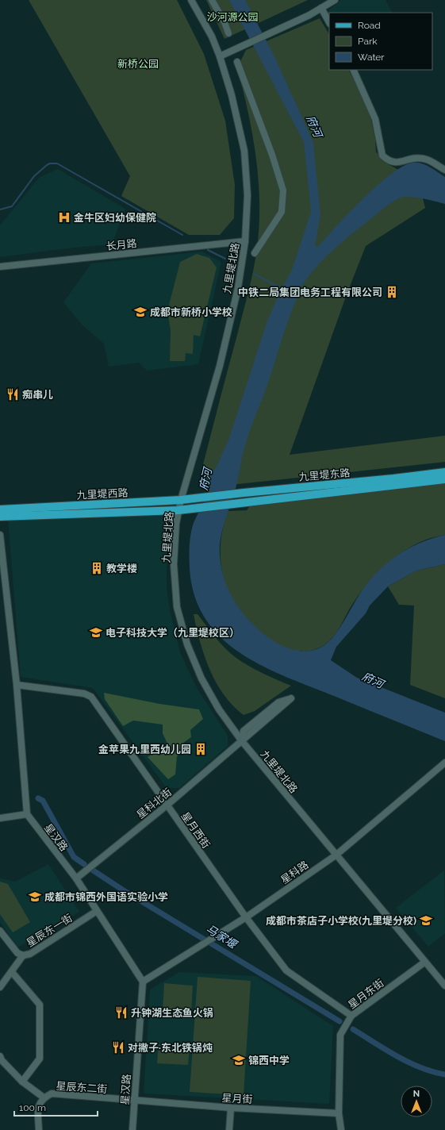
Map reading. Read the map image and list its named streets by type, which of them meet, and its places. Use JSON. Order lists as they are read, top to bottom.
{
  "streets": {
    "main road": ["九里堤东路", "九里堤西路"],
    "street": [
      "长月路",
      "九里堤北路",
      "星科北街",
      "星月西街",
      "星汉路",
      "星科路",
      "星辰东一街",
      "星月东街",
      "星辰东二街",
      "星月街"
    ]
  },
  "crossings": [
    ["长月路", "九里堤北路"],
    ["九里堤北路", "九里堤西路"],
    ["九里堤北路", "星科北街"],
    ["九里堤北路", "星科路"],
    ["九里堤北路", "星月东街"],
    ["九里堤东路", "九里堤西路"],
    ["星科北街", "星月西街"],
    ["星科北街", "星汉路"],
    ["星月西街", "星科路"],
    ["星月西街", "星月东街"],
    ["星汉路", "星科路"],
    ["星汉路", "星辰东一街"],
    ["星汉路", "星辰东二街"],
    ["星汉路", "星月街"],
    ["星月东街", "星月街"],
    ["星辰东二街", "星月街"]
  ],
  "water": ["府河", "马家堰"],
  "parks": ["沙河源公园", "新桥公园"],
  "places": {
    "hospital": ["金牛区妇幼保健院"],
    "building": ["中铁二局集团电务工程有限公司", "教学楼", "金苹果九里西幼儿园"],
    "school or university": [
      "成都市新桥小学校",
      "电子科技大学（九里堤校区）",
      "成都市锦西外国语实验小学",
      "成都市茶店子小学校(九里堤分校)",
      "锦西中学"
    ],
    "restaurant": ["痴串儿", "升钟湖生态鱼火锅", "对撇子·东北铁锅炖"]
  },
  "legend": ["Road", "Park", "Water"],
  "scale_bar": "100 m",
  "north": "top"
}
